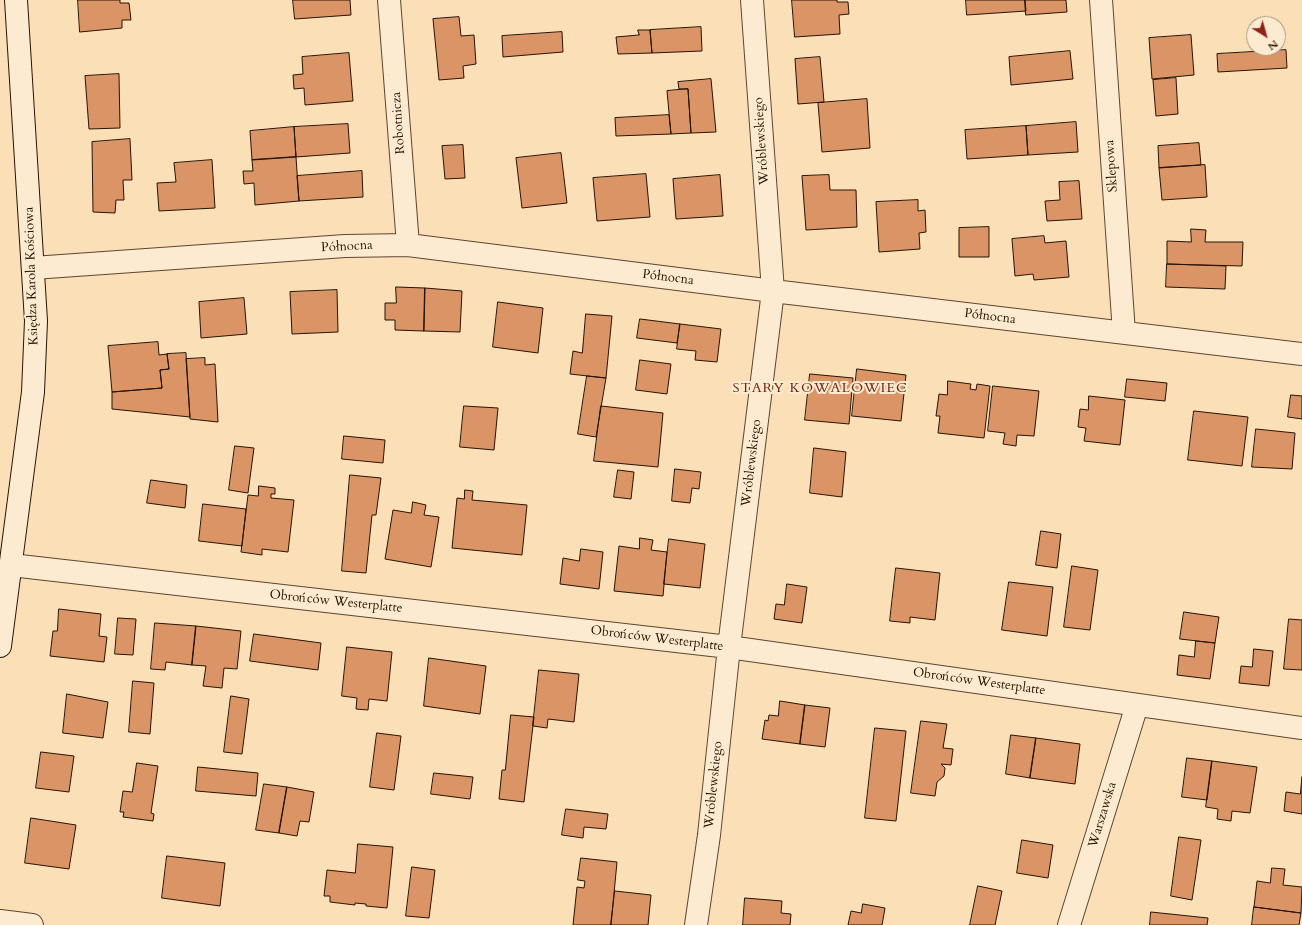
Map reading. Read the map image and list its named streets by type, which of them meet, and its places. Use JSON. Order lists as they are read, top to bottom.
{
  "streets": {
    "street": [
      "Robotnicza",
      "Wróblewskiego",
      "Sklepowa",
      "Północna",
      "Księdza Karola Kościowa",
      "Obrońców Westerplatte",
      "Warszawska"
    ]
  },
  "crossings": [
    ["Robotnicza", "Północna"],
    ["Wróblewskiego", "Północna"],
    ["Wróblewskiego", "Obrońców Westerplatte"],
    ["Sklepowa", "Północna"],
    ["Północna", "Księdza Karola Kościowa"],
    ["Księdza Karola Kościowa", "Obrońców Westerplatte"],
    ["Obrońców Westerplatte", "Warszawska"]
  ],
  "districts": ["STARY KOWALOWIEC"],
  "north": "bottom right"
}
